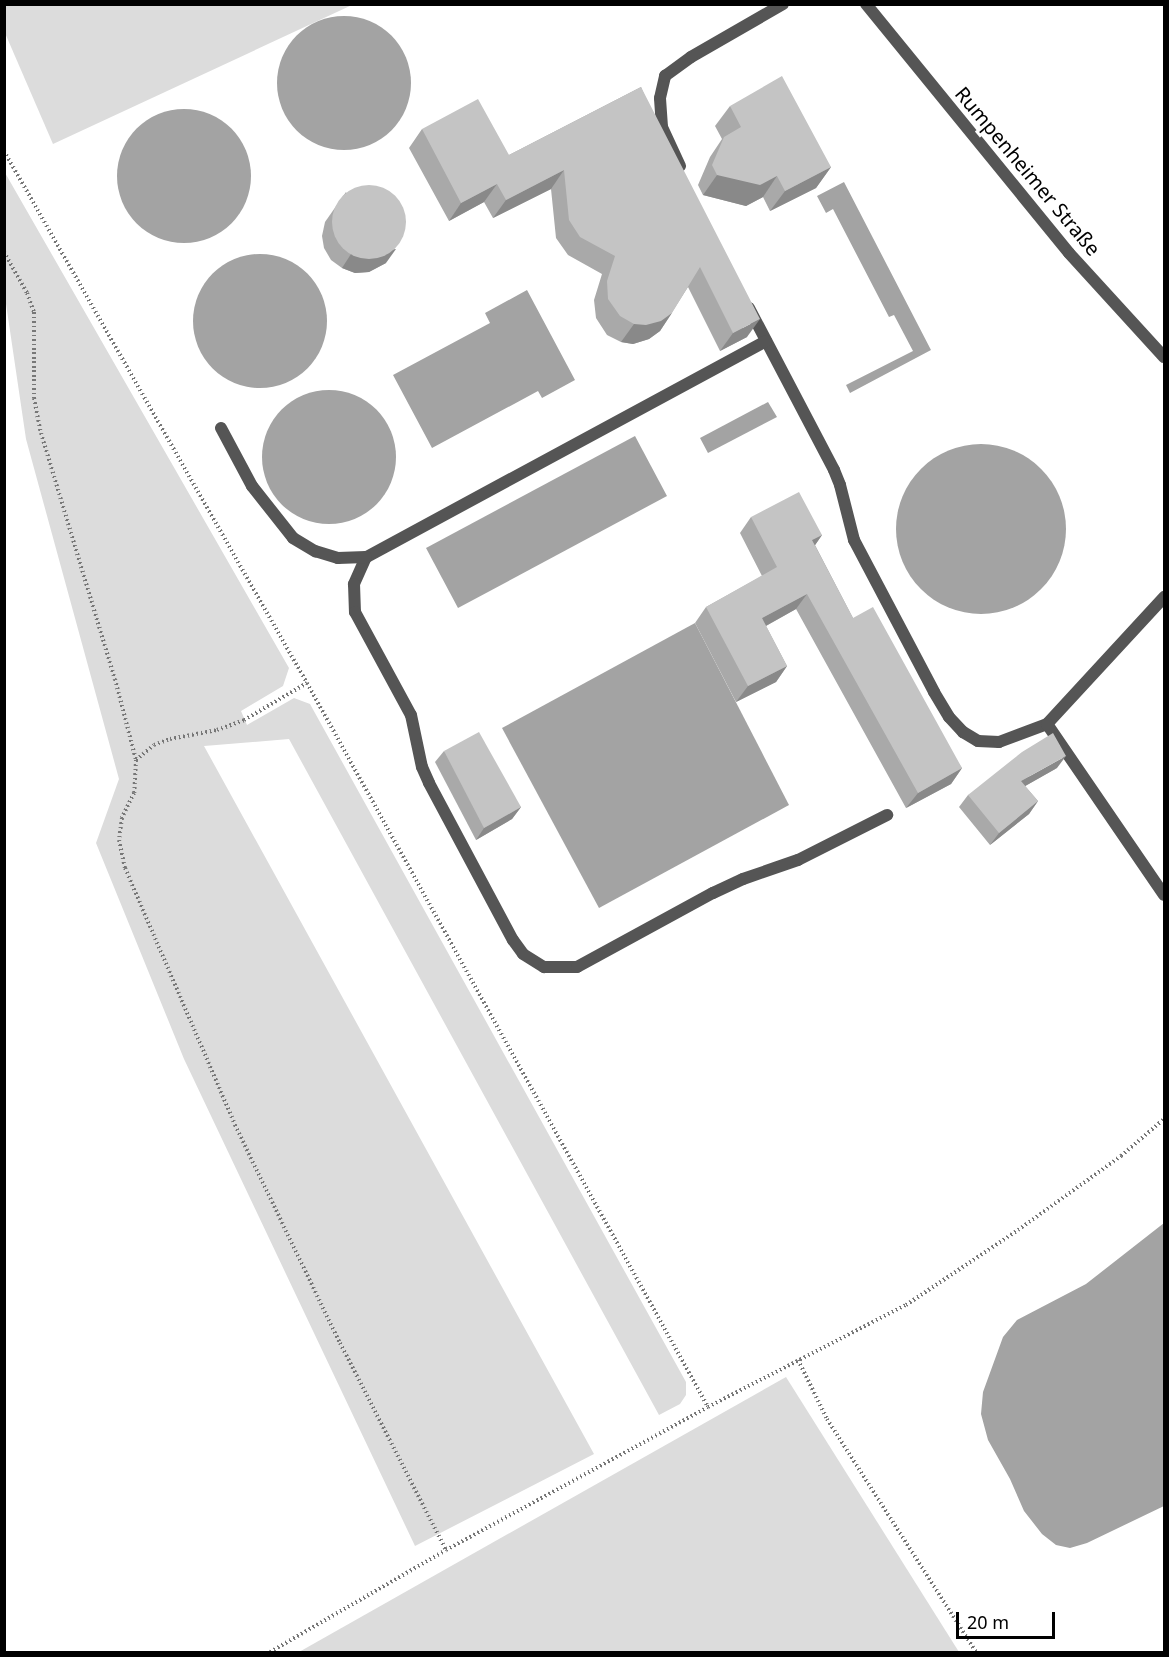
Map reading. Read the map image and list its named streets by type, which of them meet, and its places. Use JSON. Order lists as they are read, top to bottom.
{
  "streets": {
    "street": ["Rumpenheimer Straße"]
  },
  "scale_bar": "20 m"
}
